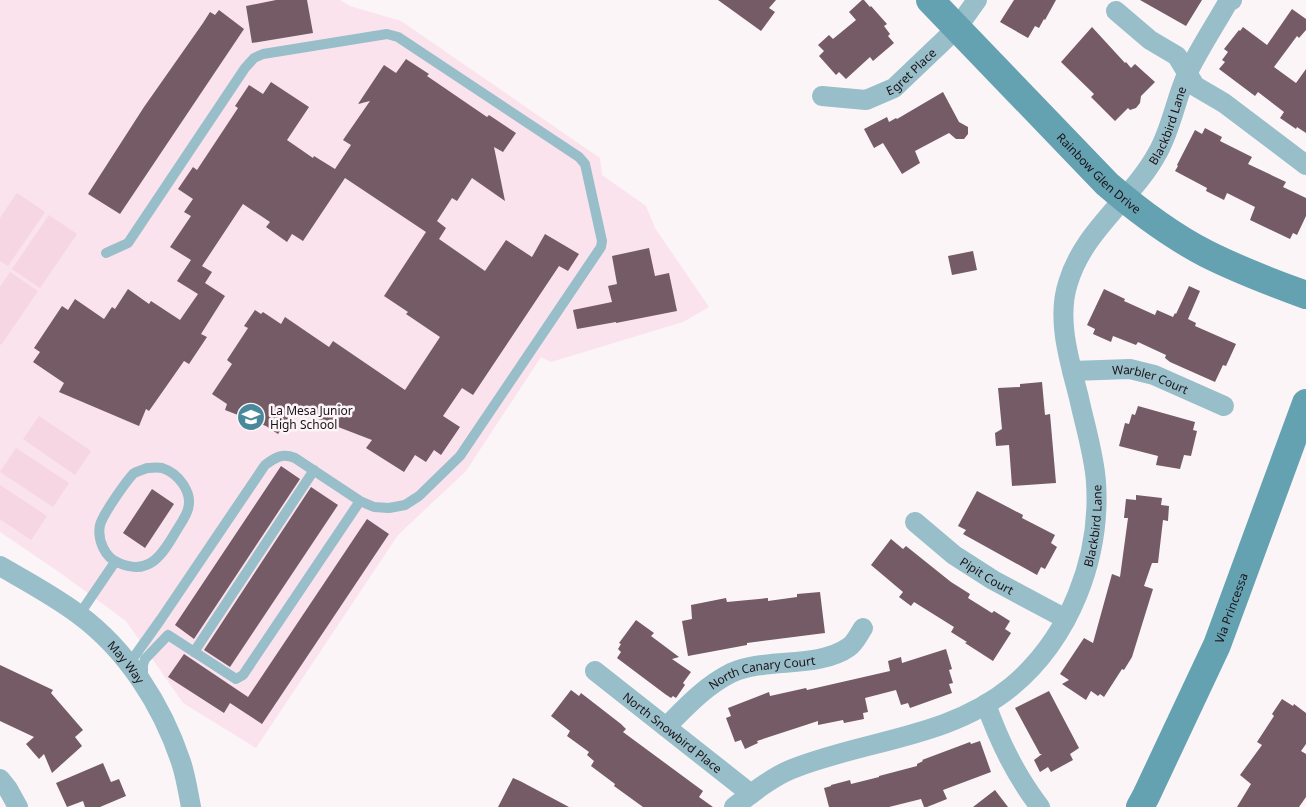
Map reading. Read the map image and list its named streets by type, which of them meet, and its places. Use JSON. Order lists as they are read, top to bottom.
{
  "streets": {
    "street": [
      "Egret Place",
      "Blackbird Lane",
      "Rainbow Glen Drive",
      "Warbler Court",
      "Pipit Court",
      "Via Princessa",
      "May Way",
      "North Canary Court",
      "North Snowbird Place"
    ]
  },
  "crossings": [
    ["Egret Place", "Rainbow Glen Drive"],
    ["Blackbird Lane", "Rainbow Glen Drive"],
    ["Blackbird Lane", "Warbler Court"],
    ["Blackbird Lane", "Pipit Court"],
    ["Blackbird Lane", "North Snowbird Place"],
    ["North Canary Court", "North Snowbird Place"]
  ],
  "places": {
    "school or university": ["La Mesa Junior High School"]
  }
}
